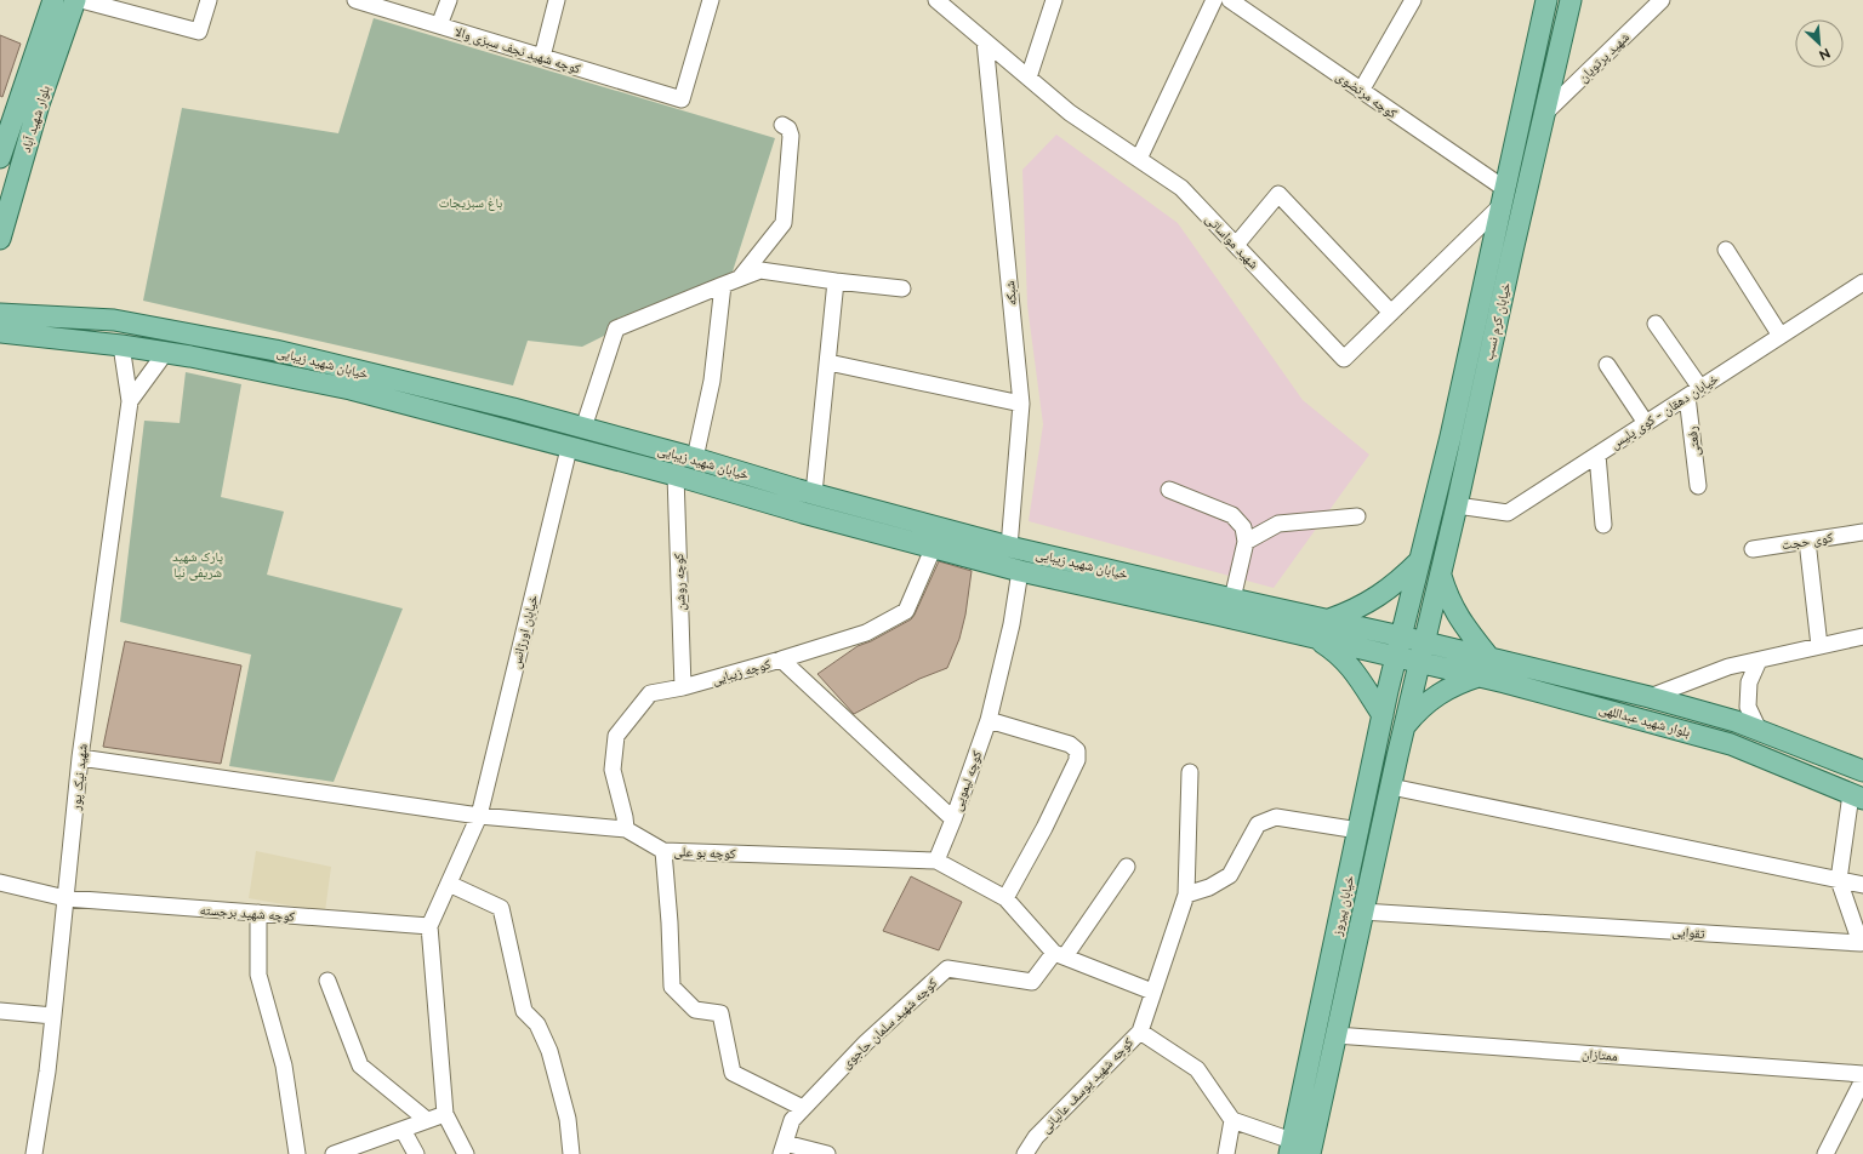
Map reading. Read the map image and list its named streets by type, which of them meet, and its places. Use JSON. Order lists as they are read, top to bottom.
{
  "streets": {
    "main road": [
      "بلوار شهید آباد",
      "خیابان کرم نسب",
      "خیابان شهید زیبایی",
      "بلوار شهید عبداللهی",
      "خیابان پیروز"
    ],
    "street": [
      "کوچه شهید نجف سبزی والا",
      "شهید پرتویان",
      "کوچه مرتضوی",
      "شهید مواساتی",
      "شبکه",
      "خیابان دهقان - کوی پلیس",
      "رفعتی",
      "کوی حجت",
      "کوچه روشن",
      "خیابان اورژانس",
      "کوچه زیبایی",
      "شهید نیک پور",
      "کوچه لیمویی",
      "کوچه بو علی",
      "کوچه شهید برجسته",
      "تقوایی",
      "کوچه شهید سلمان حاجوی",
      "ممتازان",
      "کوچه شهید یوسف عالیانی"
    ]
  },
  "crossings": [
    ["شهید پرتویان", "خیابان کرم نسب"],
    ["کوچه مرتضوی", "شهید مواساتی"],
    ["کوچه مرتضوی", "خیابان کرم نسب"],
    ["شهید مواساتی", "شبکه"],
    ["شهید مواساتی", "خیابان کرم نسب"],
    ["شبکه", "خیابان شهید زیبایی"],
    ["خیابان کرم نسب", "خیابان شهید زیبایی"],
    ["خیابان کرم نسب", "خیابان دهقان - کوی پلیس"],
    ["خیابان کرم نسب", "بلوار شهید عبداللهی"],
    ["خیابان کرم نسب", "خیابان پیروز"],
    ["خیابان شهید زیبایی", "کوچه روشن"],
    ["خیابان شهید زیبایی", "خیابان اورژانس"],
    ["خیابان شهید زیبایی", "کوچه زیبایی"],
    ["خیابان شهید زیبایی", "بلوار شهید عبداللهی"],
    ["خیابان شهید زیبایی", "شهید نیک پور"],
    ["خیابان شهید زیبایی", "کوچه لیمویی"],
    ["خیابان شهید زیبایی", "خیابان پیروز"],
    ["خیابان دهقان - کوی پلیس", "رفعتی"],
    ["کوچه روشن", "کوچه زیبایی"],
    ["خیابان اورژانس", "کوچه بو علی"],
    ["خیابان اورژانس", "کوچه شهید برجسته"],
    ["کوچه زیبایی", "کوچه لیمویی"],
    ["کوچه زیبایی", "کوچه بو علی"],
    ["بلوار شهید عبداللهی", "خیابان پیروز"],
    ["بلوار شهید عبداللهی", "تقوایی"],
    ["شهید نیک پور", "کوچه بو علی"],
    ["شهید نیک پور", "کوچه شهید برجسته"],
    ["خیابان پیروز", "تقوایی"],
    ["خیابان پیروز", "ممتازان"]
  ],
  "parks": ["باغ سبزیجات", "پارک شهید شریفی نیا"],
  "north": "bottom right"
}
